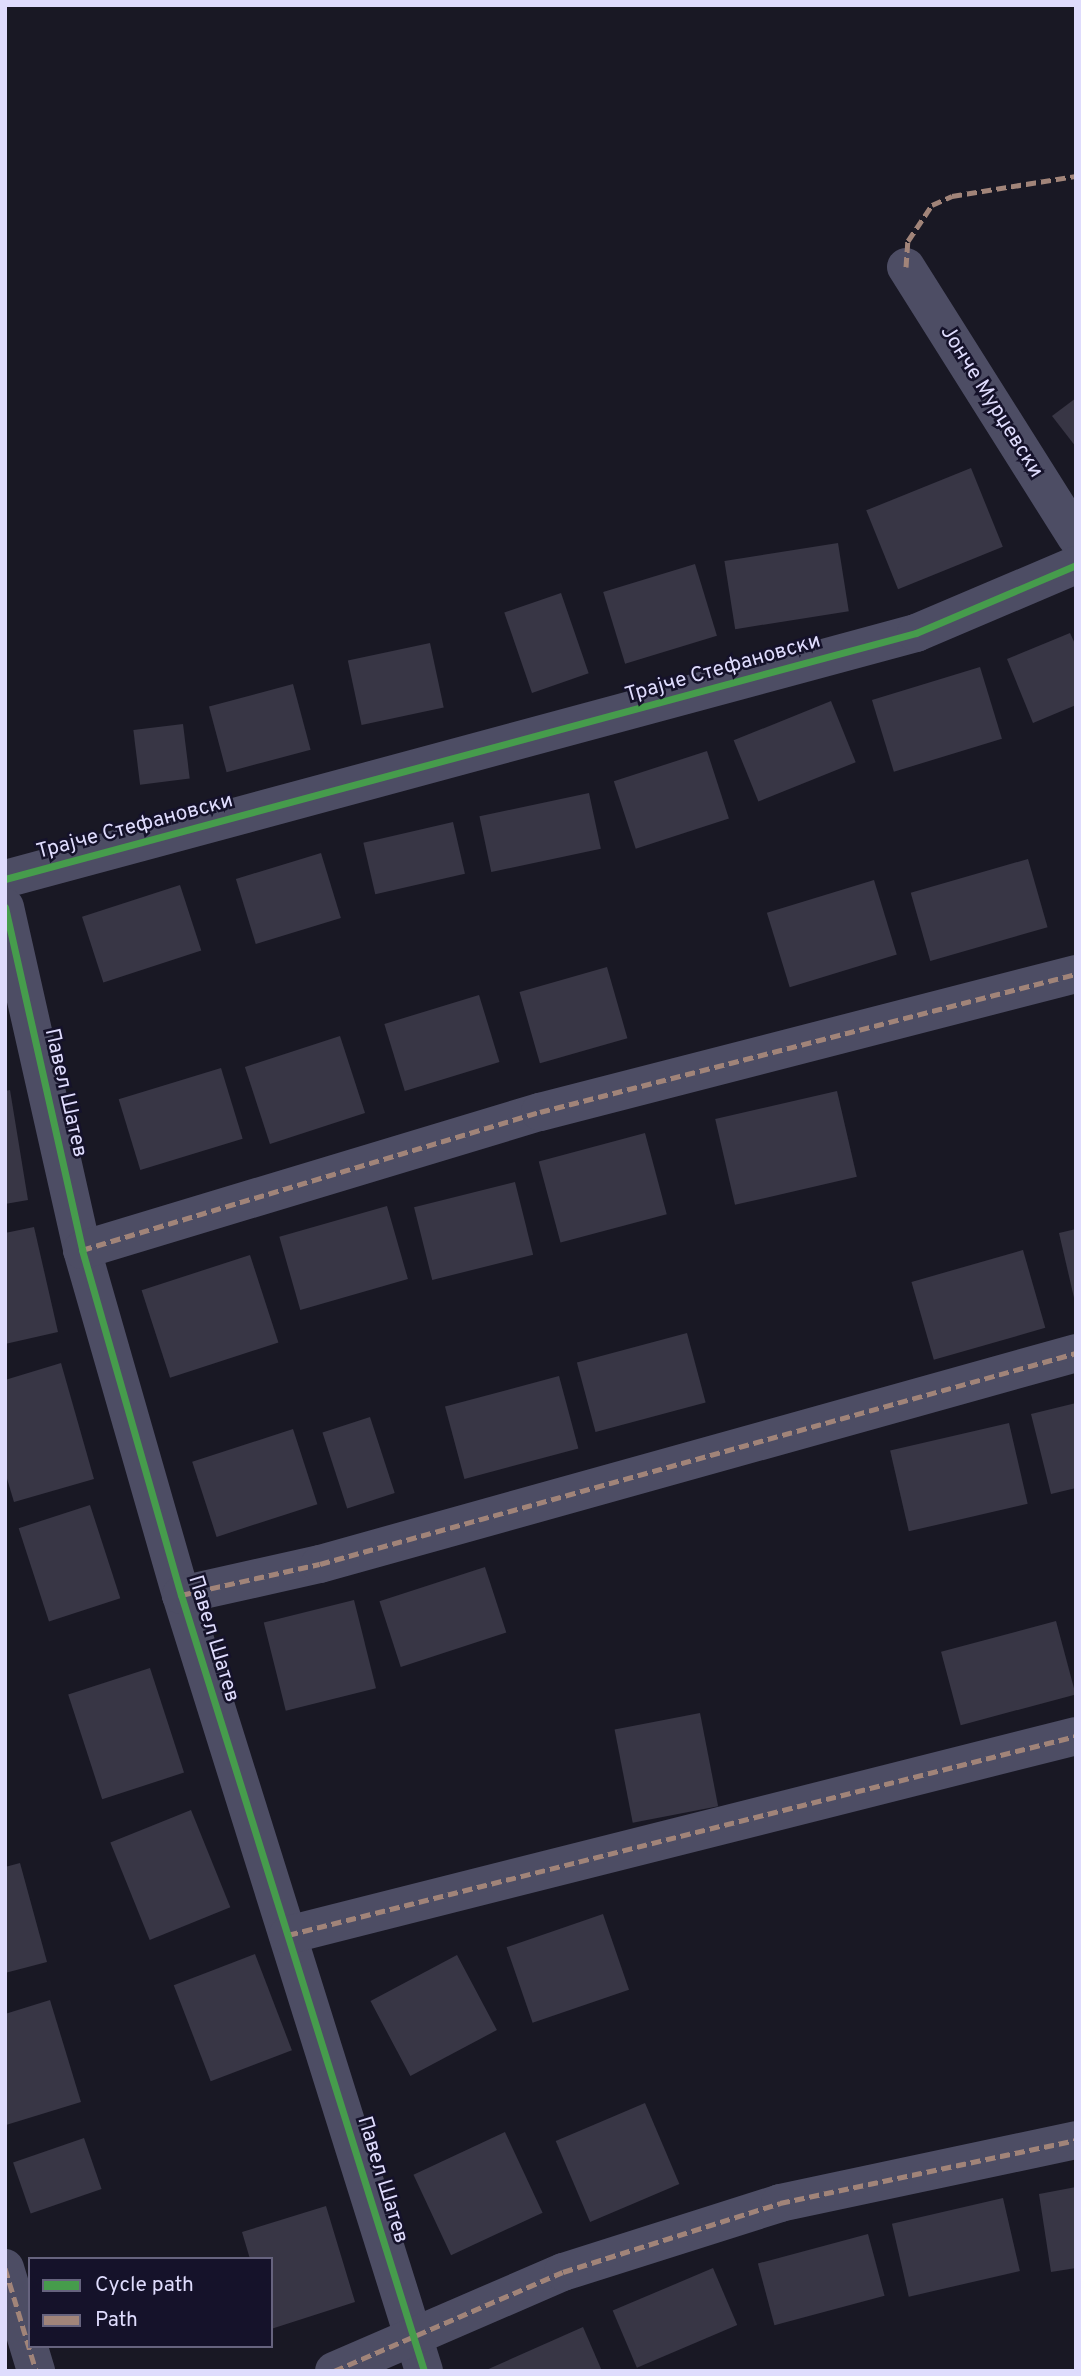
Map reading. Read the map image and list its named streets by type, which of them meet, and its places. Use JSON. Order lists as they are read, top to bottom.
{
  "streets": {
    "street": ["Јонче Мурџевски", "Трајче Стефановски", "Павел Шатев"]
  },
  "legend": ["Cycle path", "Path"]
}
